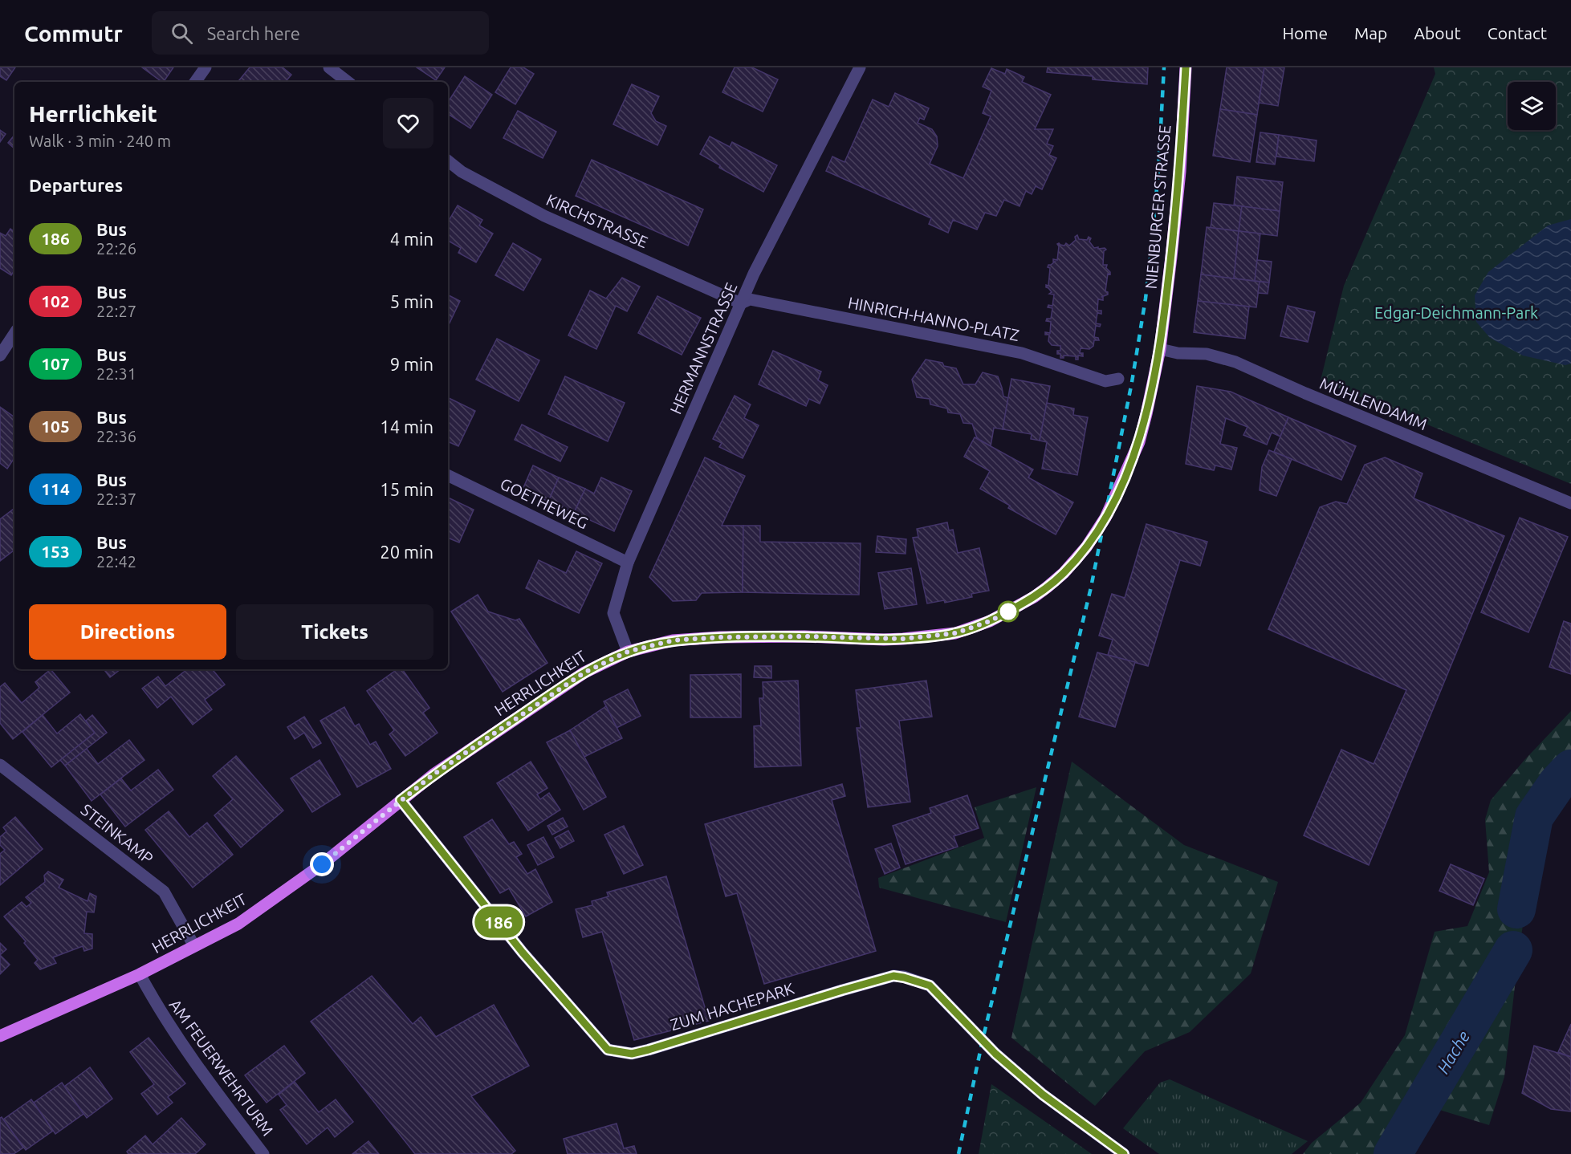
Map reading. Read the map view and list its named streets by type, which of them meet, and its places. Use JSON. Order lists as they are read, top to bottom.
{
  "streets": {
    "main road": ["NIENBURGER STRASSE", "HERRLICHKEIT"],
    "street": [
      "KIRCHSTRASSE",
      "HINRICH-HANNO-PLATZ",
      "HERMANNSTRASSE",
      "MÜHLENDAMM",
      "GOETHEWEG",
      "STEINKAMP",
      "ZUM HACHEPARK",
      "AM FEUERWEHRTURM"
    ]
  },
  "crossings": [
    ["NIENBURGER STRASSE", "MÜHLENDAMM"],
    ["NIENBURGER STRASSE", "HERRLICHKEIT"],
    ["KIRCHSTRASSE", "HINRICH-HANNO-PLATZ"],
    ["KIRCHSTRASSE", "HERMANNSTRASSE"],
    ["HINRICH-HANNO-PLATZ", "HERMANNSTRASSE"],
    ["HERMANNSTRASSE", "GOETHEWEG"],
    ["HERMANNSTRASSE", "HERRLICHKEIT"],
    ["MÜHLENDAMM", "HERRLICHKEIT"],
    ["HERRLICHKEIT", "STEINKAMP"],
    ["HERRLICHKEIT", "ZUM HACHEPARK"],
    ["HERRLICHKEIT", "AM FEUERWEHRTURM"]
  ],
  "water": ["Hache"],
  "parks": ["Edgar-Deichmann-Park"],
  "lines": ["bus line 186"],
  "page": {
    "header": "Commutr",
    "search": "Search here",
    "nav": [
      "Home",
      "Map",
      "About",
      "Contact"
    ],
    "on_map": "186",
    "heading": [
      ["Herrlichkeit", "Walk · 3 min · 240 m"],
      "Departures"
    ],
    "list": [
      {
        "mark": "186",
        "name": "Bus",
        "note": "22:26",
        "value": "4 min"
      },
      {
        "mark": "102",
        "name": "Bus",
        "note": "22:27",
        "value": "5 min"
      },
      {
        "mark": "107",
        "name": "Bus",
        "note": "22:31",
        "value": "9 min"
      },
      {
        "mark": "105",
        "name": "Bus",
        "note": "22:36",
        "value": "14 min"
      },
      {
        "mark": "114",
        "name": "Bus",
        "note": "22:37",
        "value": "15 min"
      },
      {
        "mark": "153",
        "name": "Bus",
        "note": "22:42",
        "value": "20 min"
      }
    ],
    "buttons": ["Directions", "Tickets"]
  }
}
